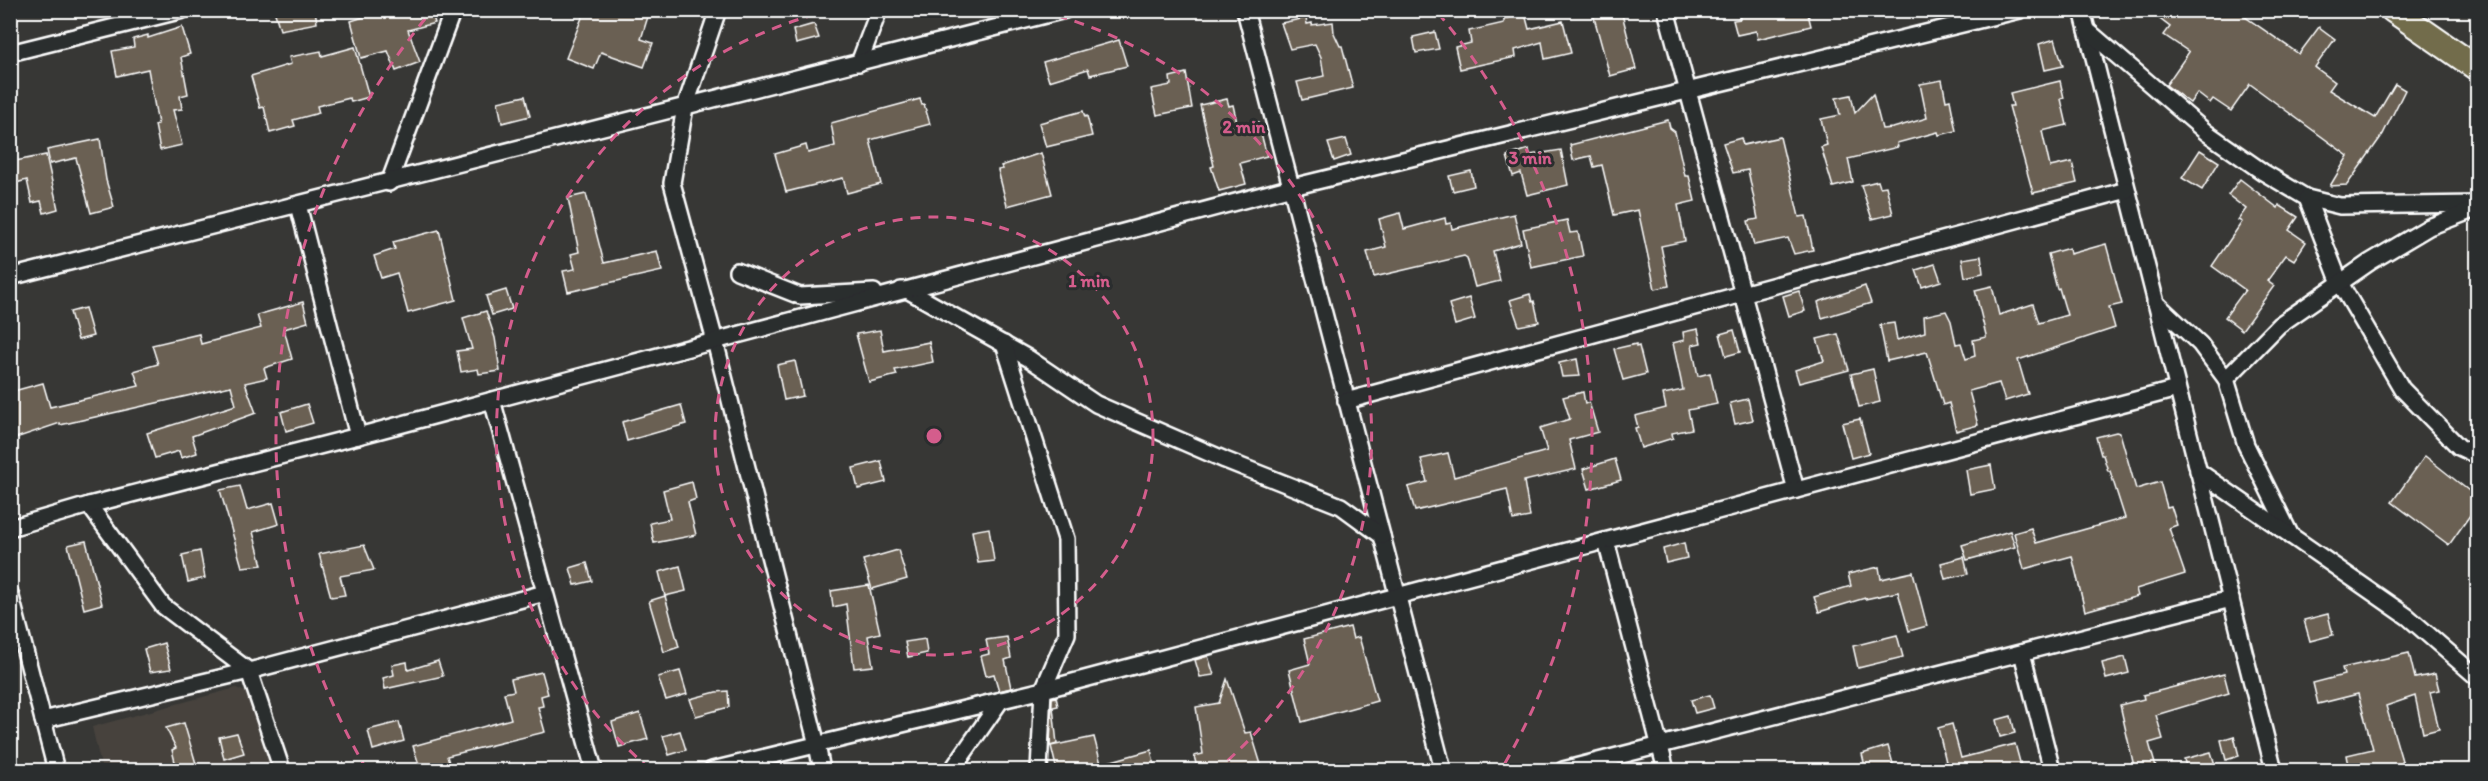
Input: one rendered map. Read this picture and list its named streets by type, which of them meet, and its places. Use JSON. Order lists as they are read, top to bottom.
{
  "rings": ["2 min", "3 min", "1 min"]
}
